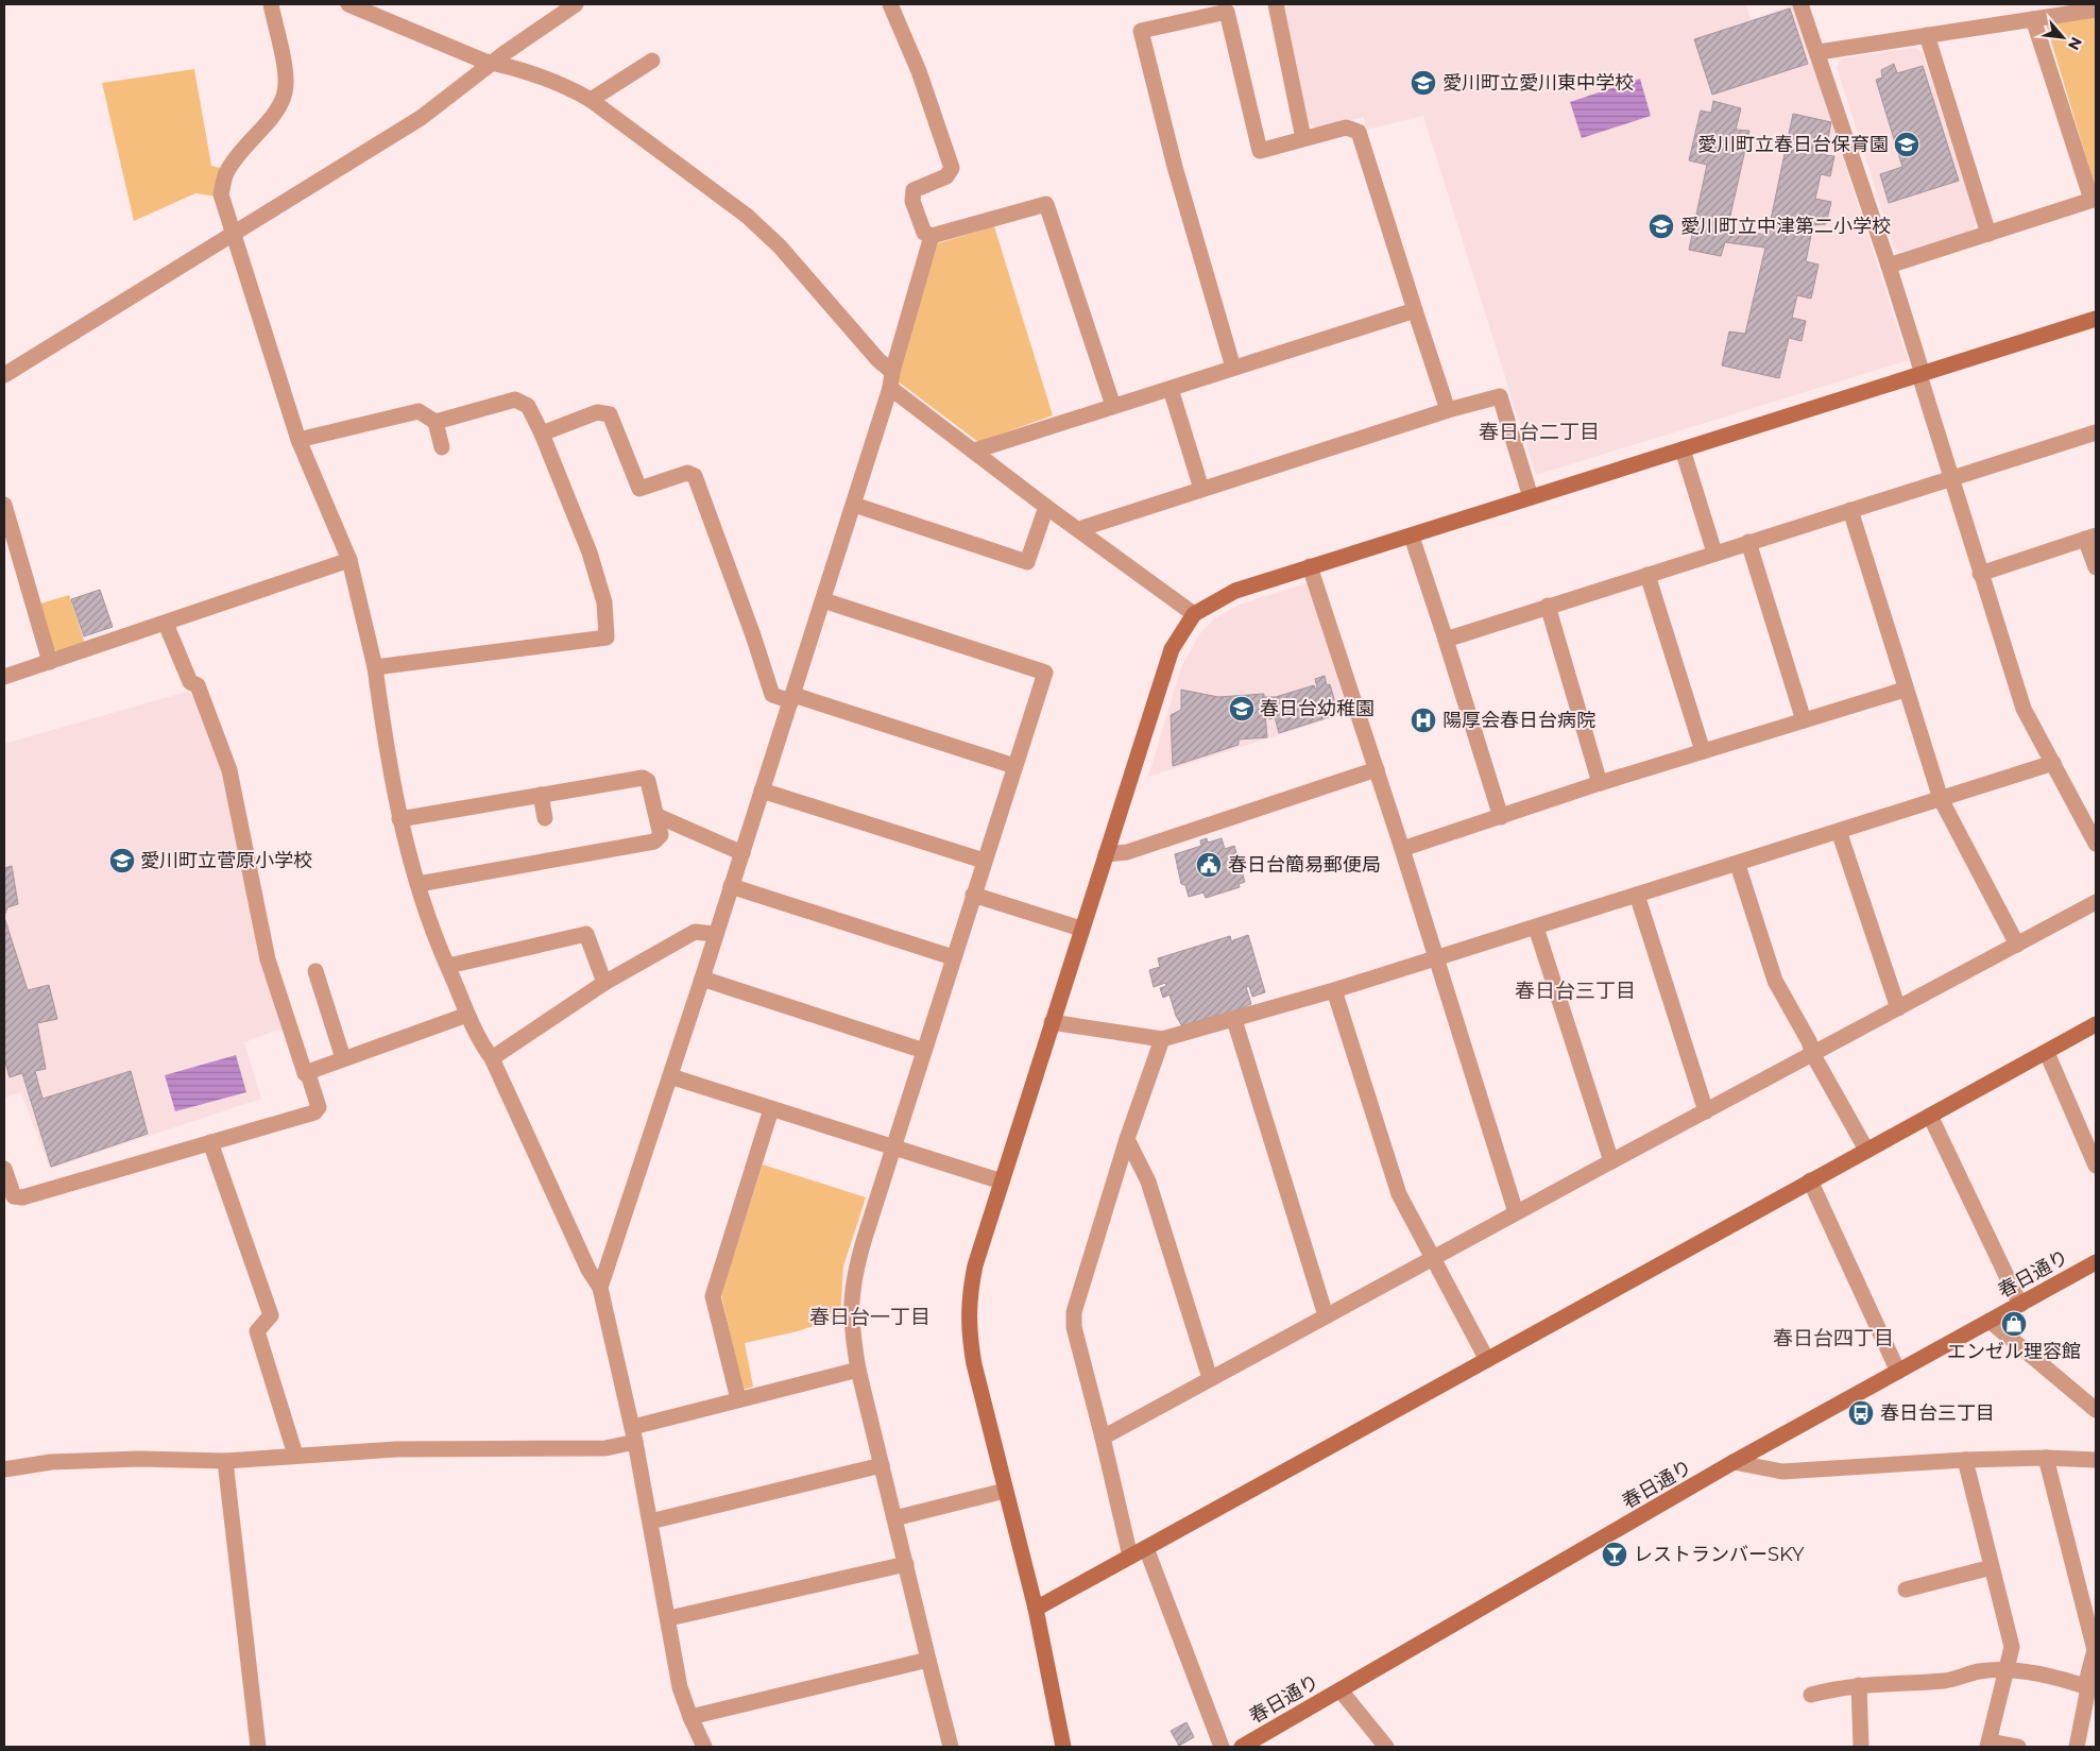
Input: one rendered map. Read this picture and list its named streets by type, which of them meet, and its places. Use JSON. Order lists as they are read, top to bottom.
{
  "streets": {
    "street": ["春日通り"]
  },
  "districts": [
    "春日台二丁目",
    "春日台三丁目",
    "春日台一丁目",
    "春日台四丁目"
  ],
  "places": {
    "school or university": [
      "愛川町立愛川東中学校",
      "愛川町立春日台保育園",
      "愛川町立中津第二小学校",
      "春日台幼稚園",
      "愛川町立菅原小学校"
    ],
    "hospital": ["陽厚会春日台病院"],
    "public building": ["春日台簡易郵便局"],
    "shop": ["エンゼル理容館"],
    "bus stop": ["春日台三丁目"],
    "bar": ["レストランバーSKY"]
  },
  "north": "bottom right"
}
